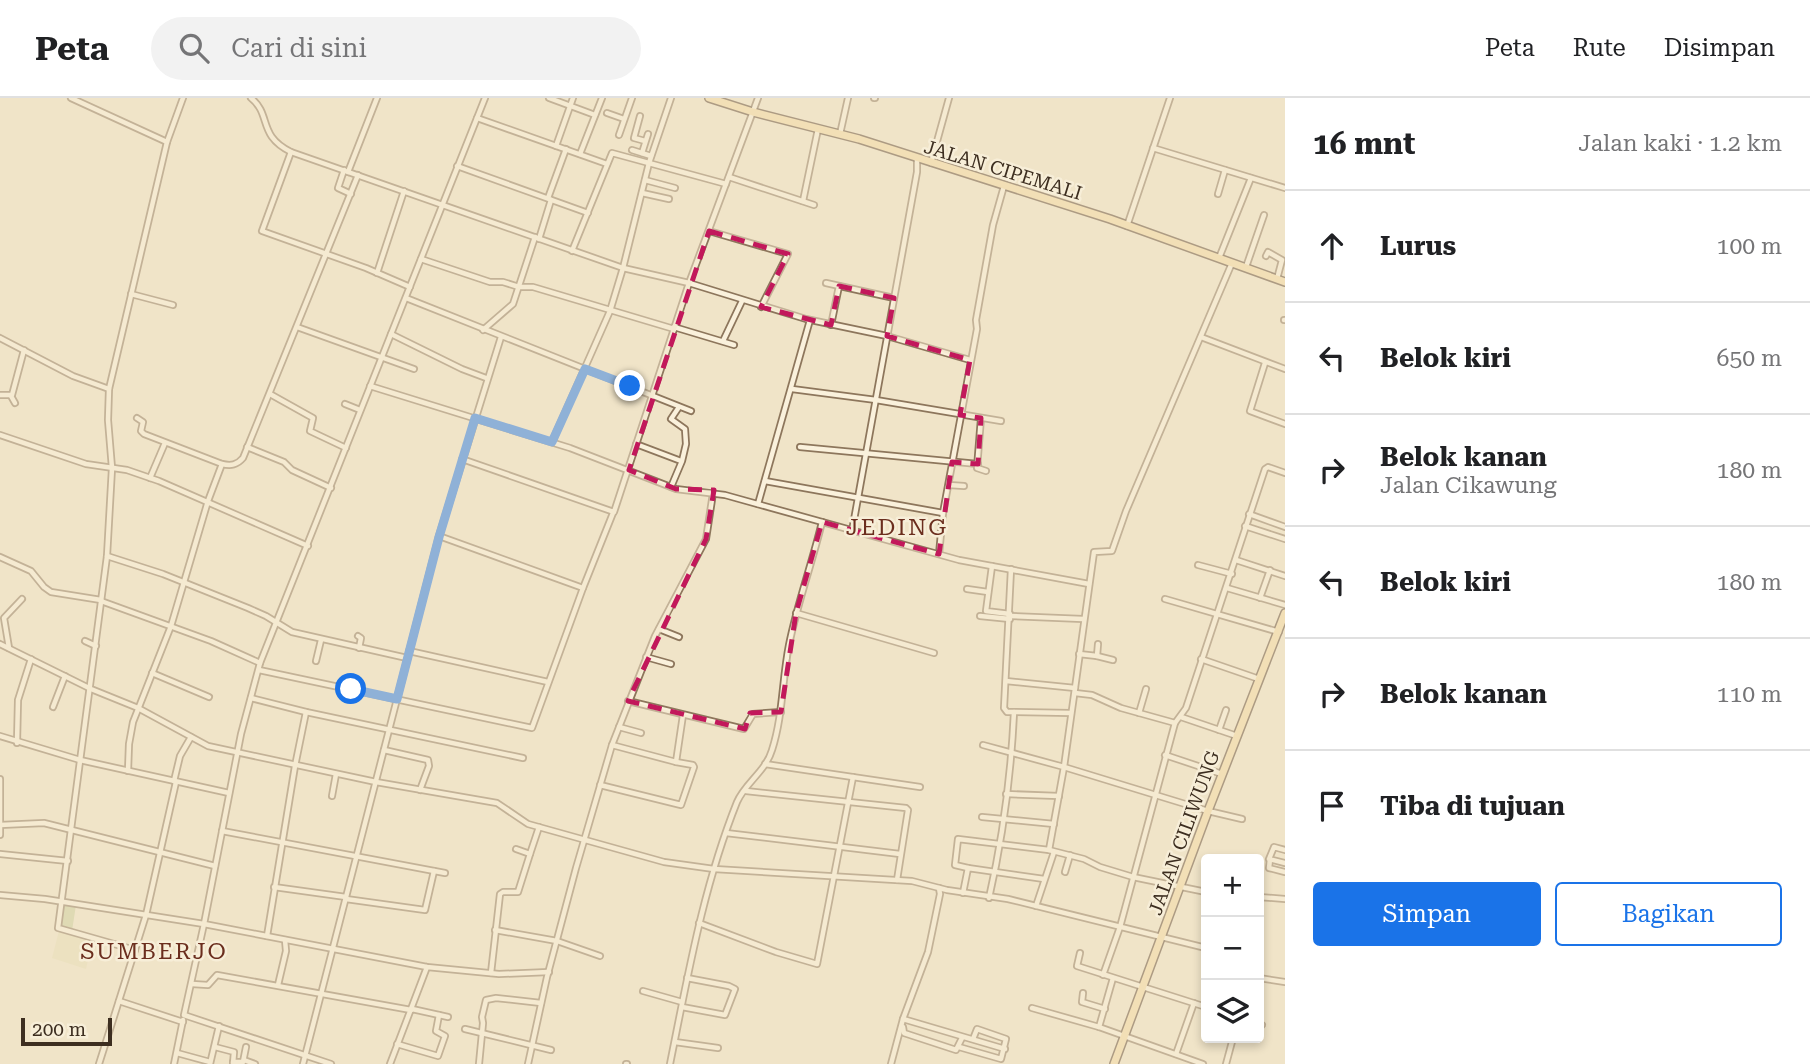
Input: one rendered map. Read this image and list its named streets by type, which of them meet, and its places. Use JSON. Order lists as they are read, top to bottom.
{
  "streets": {
    "main road": ["JALAN CIPEMALI", "JALAN CILIWUNG"]
  },
  "districts": ["JEDING", "SUMBERJO"],
  "scale_bar": "200 m",
  "page": {
    "header": "Peta",
    "search": "Cari di sini",
    "nav": ["Peta", "Rute", "Disimpan"],
    "heading": ["16 mnt", "Jalan kaki · 1.2 km"],
    "list": [
      ["Lurus", "100 m"],
      ["Belok kiri", "650 m"],
      ["Belok kanan", "Jalan Cikawung", "180 m"],
      ["Belok kiri", "180 m"],
      ["Belok kanan", "110 m"],
      "Tiba di tujuan"
    ],
    "map_buttons": ["+", "−"],
    "buttons": ["Simpan", "Bagikan"],
    "scale": "200 m"
  }
}
